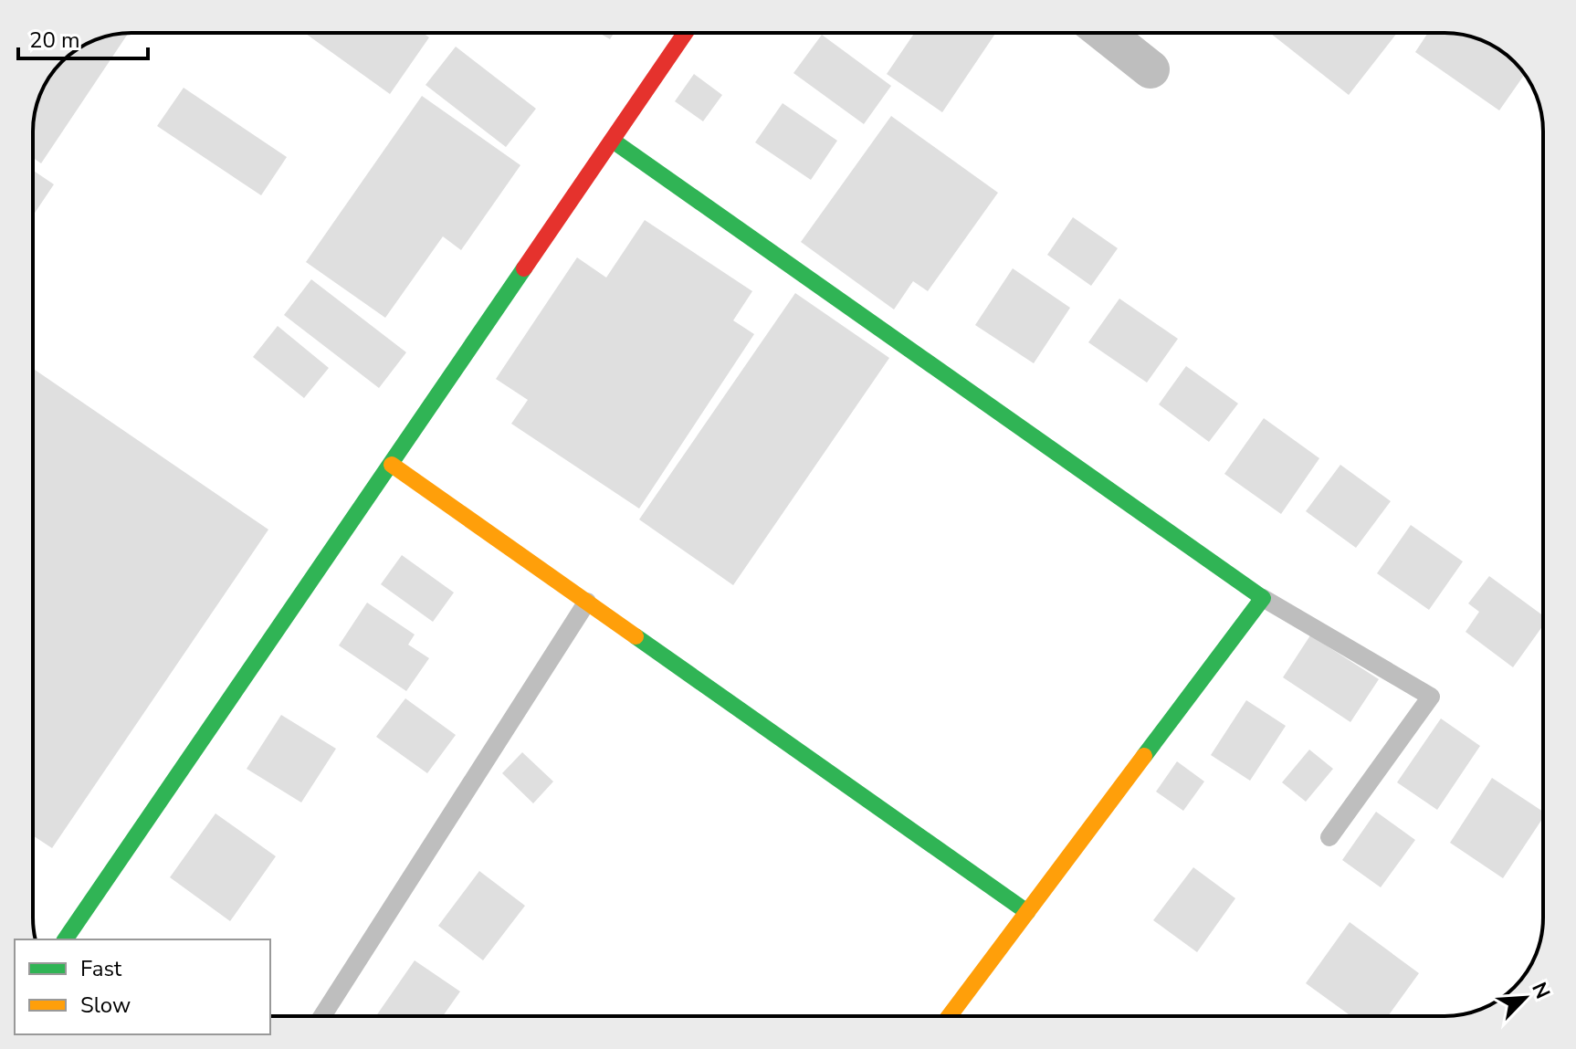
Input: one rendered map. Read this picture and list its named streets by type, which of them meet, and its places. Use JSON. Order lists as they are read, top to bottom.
{
  "legend": ["Fast", "Slow"],
  "scale_bar": "20 m",
  "north": "top right"
}
